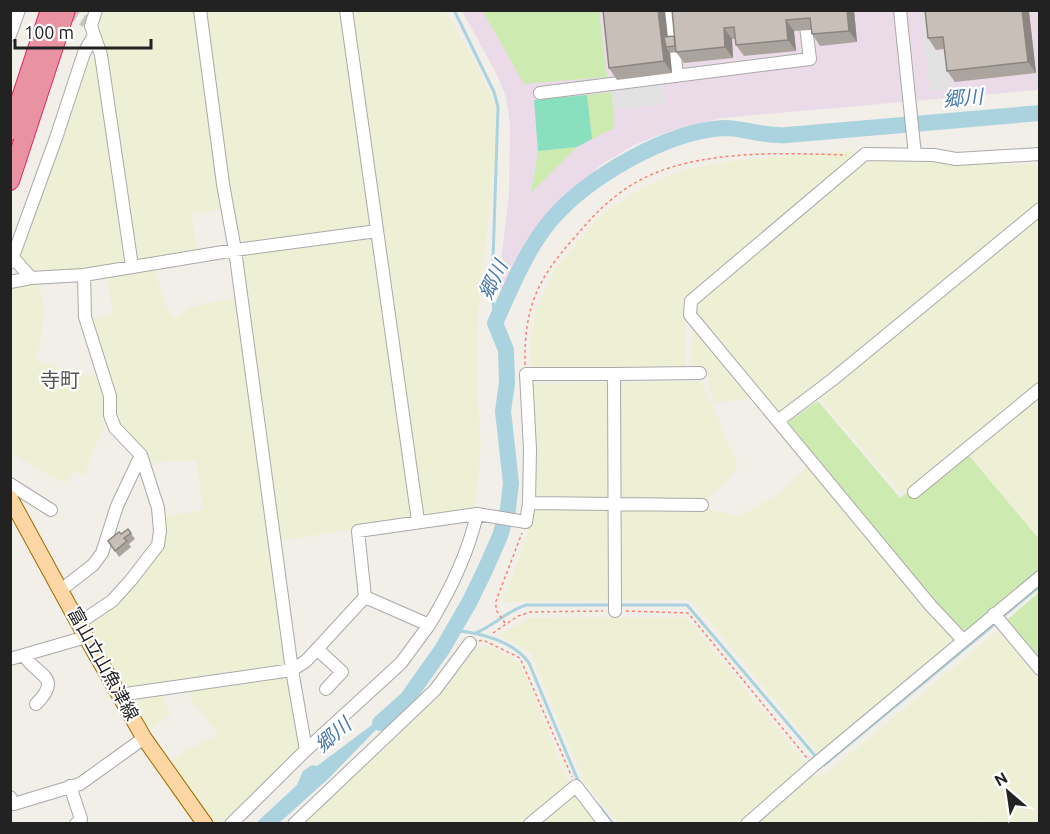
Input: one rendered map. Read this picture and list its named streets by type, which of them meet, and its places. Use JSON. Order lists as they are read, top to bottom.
{
  "streets": {
    "main road": ["富山立山魚津線"]
  },
  "districts": ["寺町"],
  "water": ["郷川"],
  "scale_bar": "100 m",
  "north": "top left"
}
